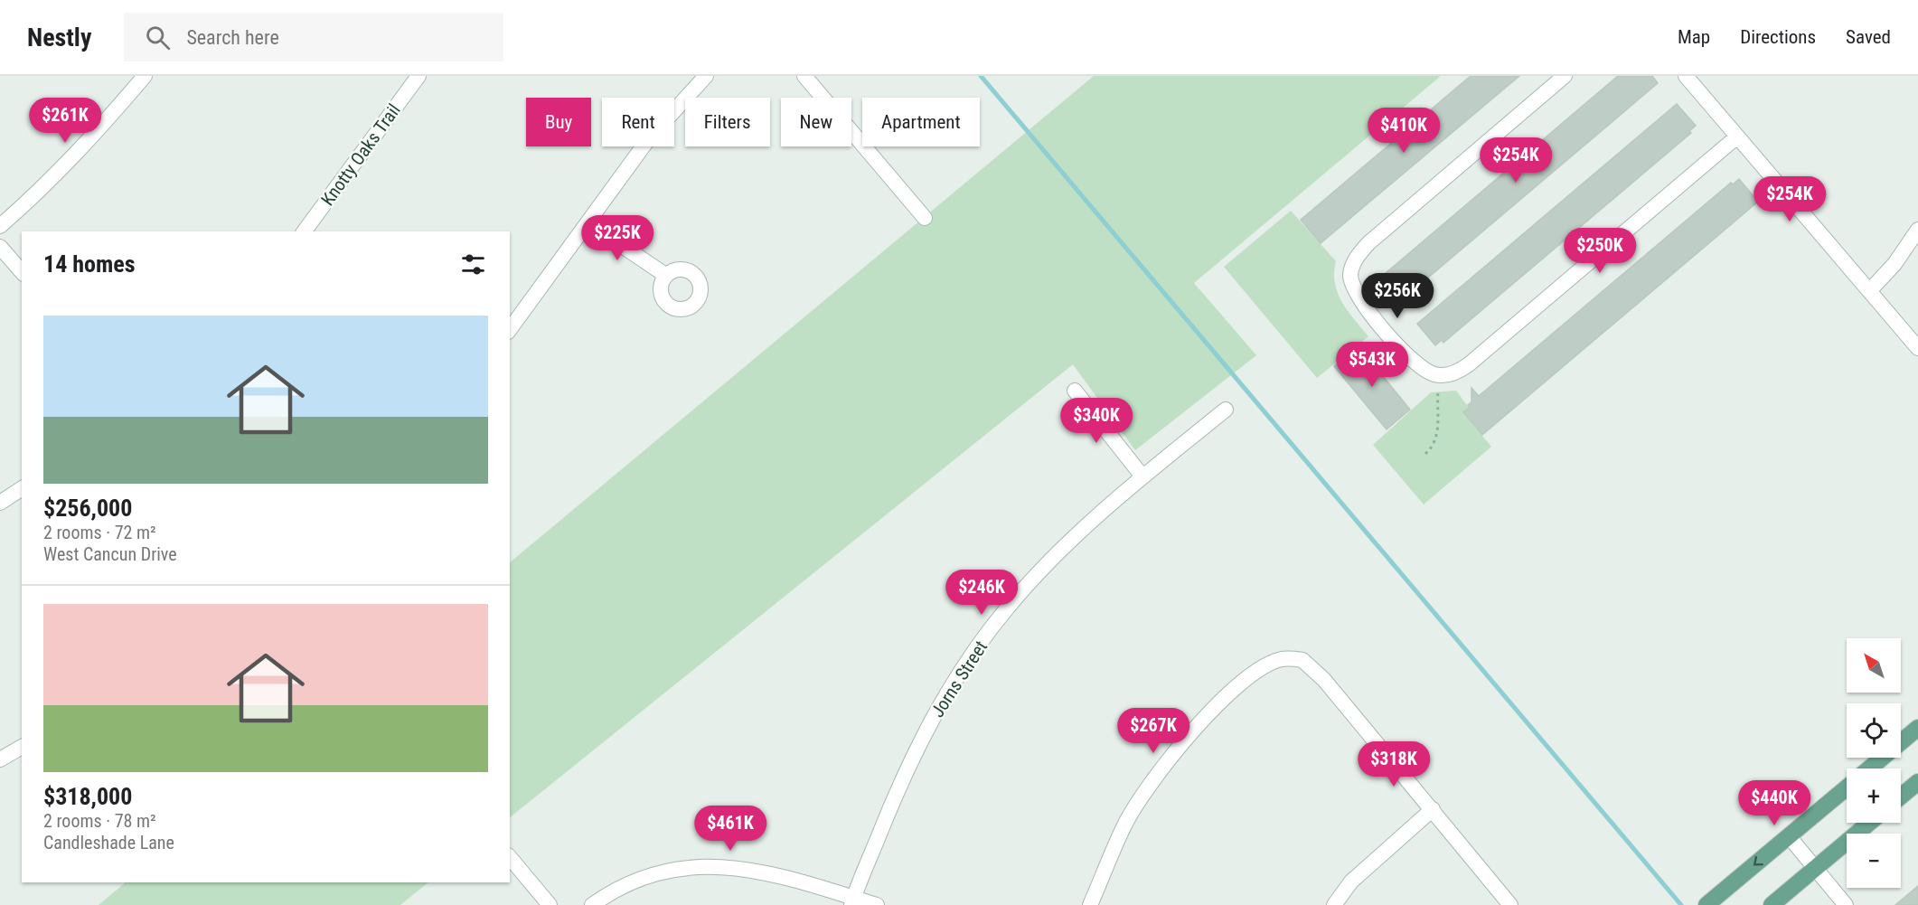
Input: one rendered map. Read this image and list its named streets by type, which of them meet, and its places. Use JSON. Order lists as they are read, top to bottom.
{
  "streets": {
    "street": ["Knotty Oaks Trail", "Jorns Street"]
  },
  "north": "top left",
  "page": {
    "header": "Nestly",
    "search": "Search here",
    "nav": ["Map", "Directions", "Saved"],
    "price": [
      "$261K",
      "$410K",
      "$254K",
      "$254K",
      "$225K",
      "$250K",
      "$256K",
      "$543K",
      "$340K",
      "$246K",
      "$267K",
      "$318K",
      "$440K",
      "$461K"
    ],
    "chip": [
      "Buy",
      "Rent",
      "Filters",
      "New",
      "Apartment"
    ],
    "heading": "14 homes",
    "list": [
      {
        "name": "$256,000",
        "note": "2 rooms · 72 m² · West Cancun Drive"
      },
      {
        "name": "$318,000",
        "note": "2 rooms · 78 m² · Candleshade Lane"
      }
    ],
    "map_buttons": ["+", "−"]
  }
}
